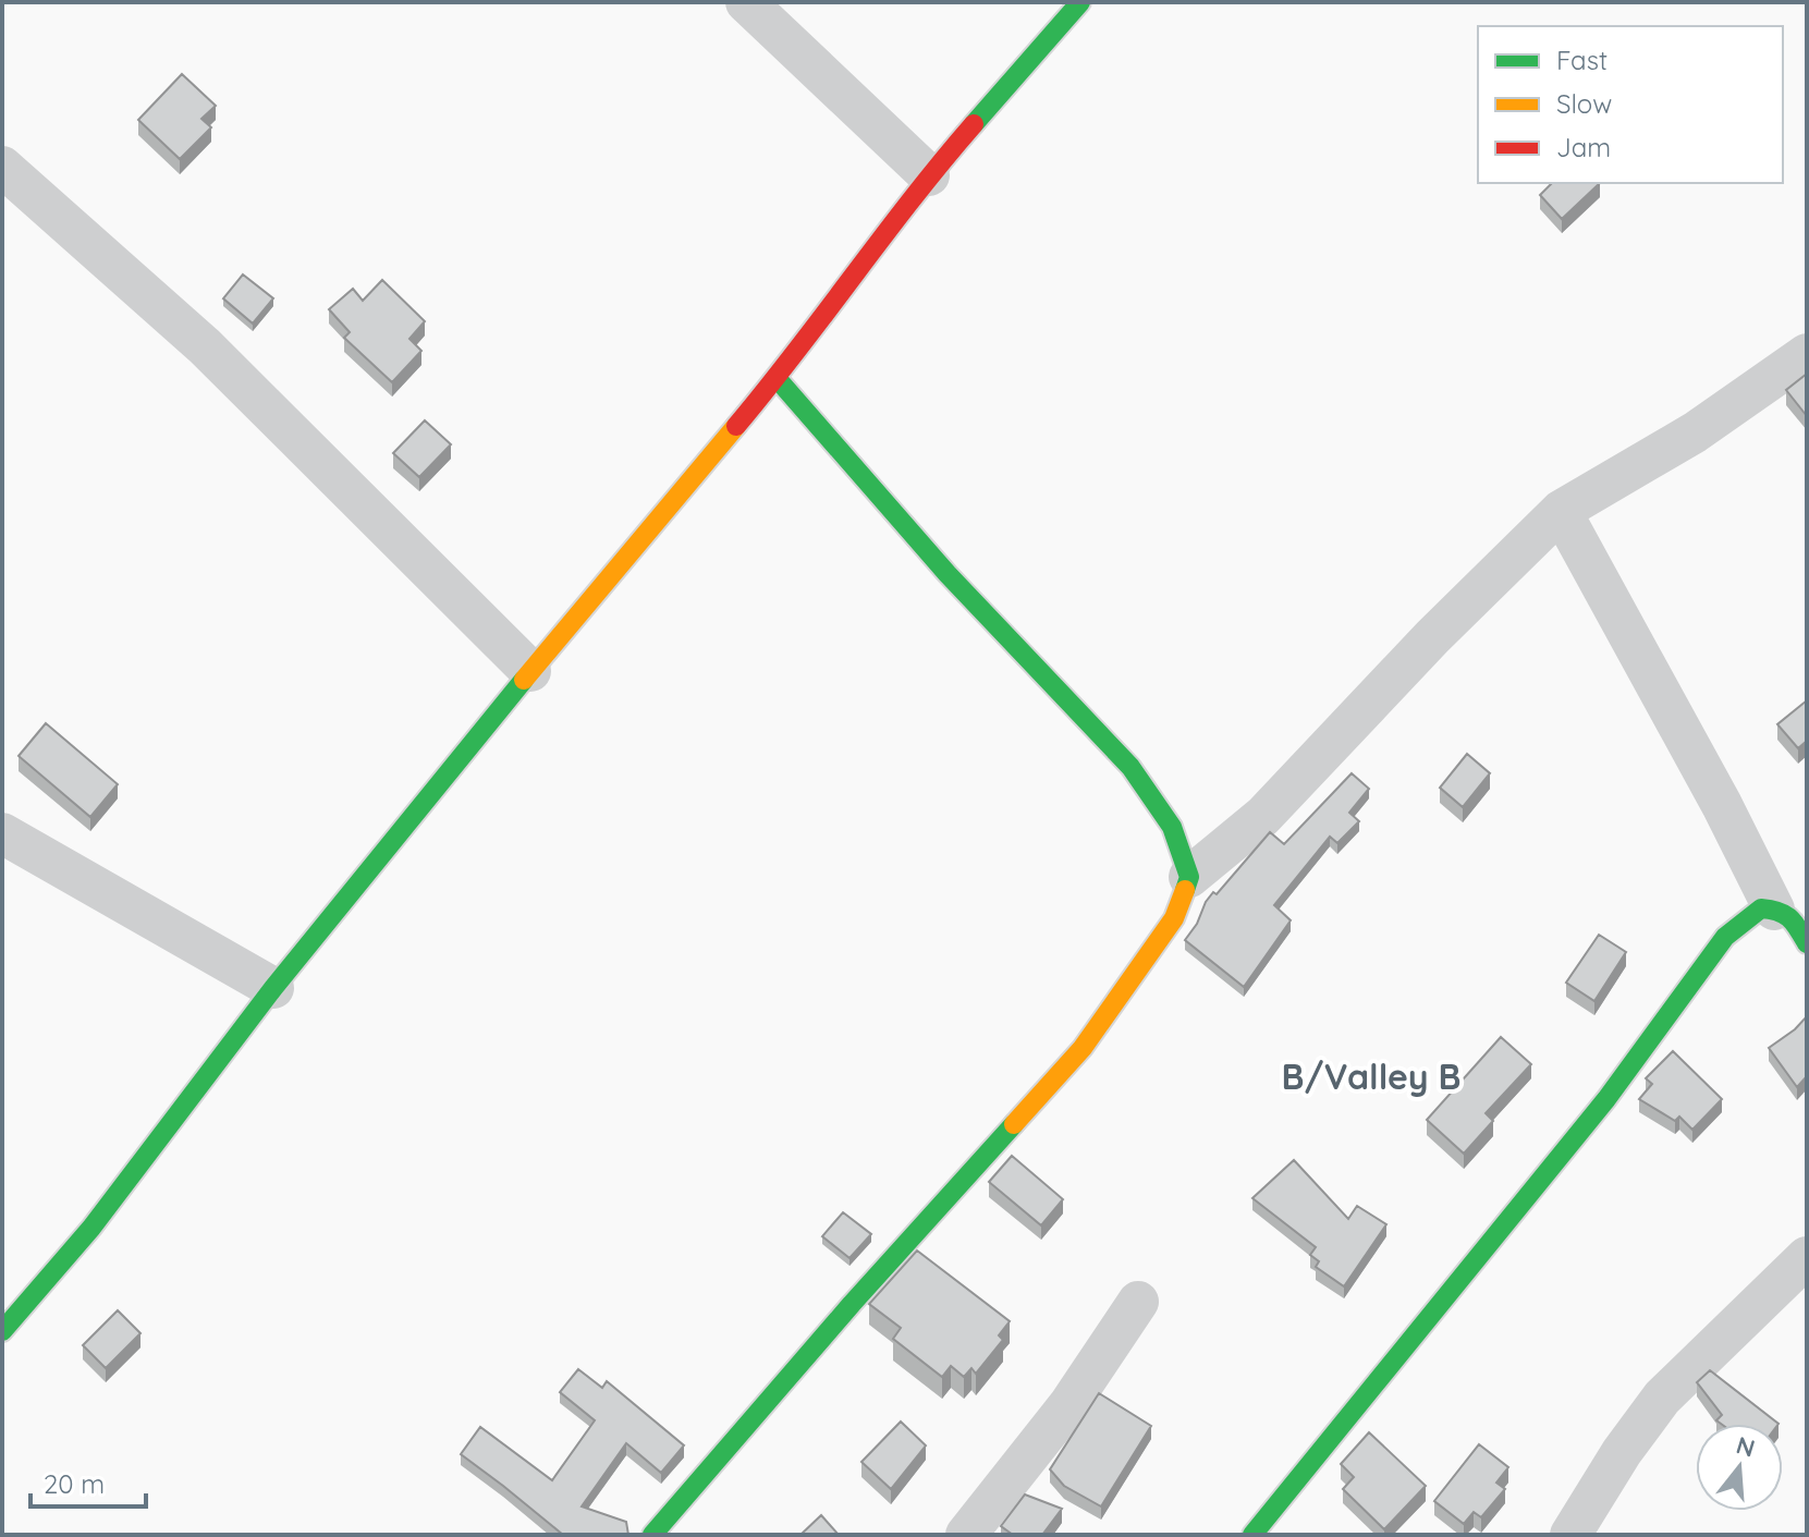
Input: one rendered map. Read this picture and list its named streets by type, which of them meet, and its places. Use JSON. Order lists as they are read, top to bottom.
{
  "districts": ["B/Valley B"],
  "legend": ["Fast", "Slow", "Jam"],
  "scale_bar": "20 m",
  "north": "top"
}
